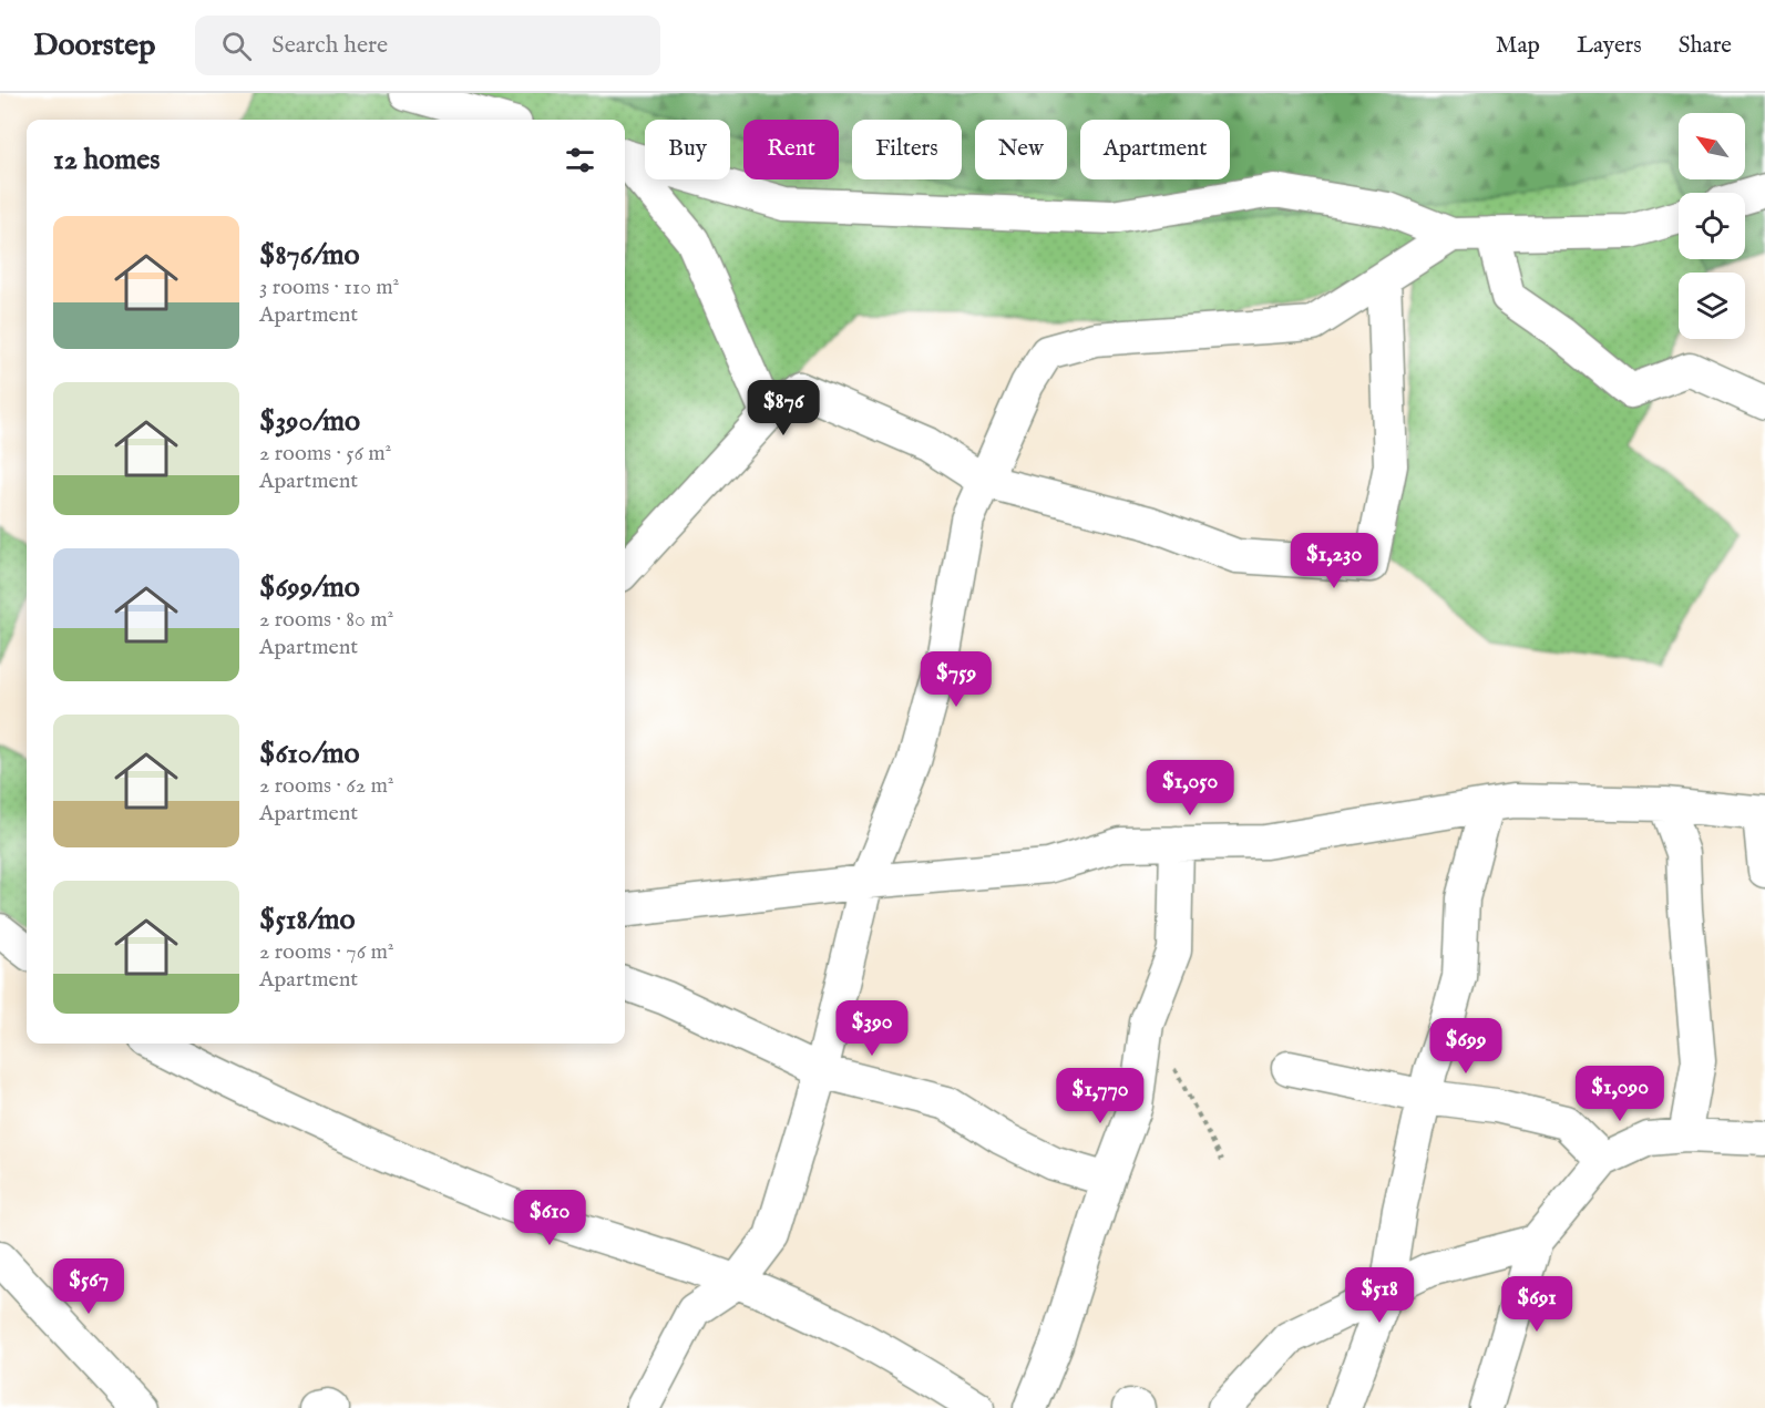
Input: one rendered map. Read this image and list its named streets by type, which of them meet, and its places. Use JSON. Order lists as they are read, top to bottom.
{
  "north": "top left",
  "page": {
    "header": "Doorstep",
    "search": "Search here",
    "nav": ["Map", "Layers", "Share"],
    "chip": [
      "Buy",
      "Rent",
      "Filters",
      "New",
      "Apartment"
    ],
    "heading": "12 homes",
    "list": [
      {
        "name": "$876/mo",
        "note": "3 rooms · 110 m² · Apartment"
      },
      {
        "name": "$390/mo",
        "note": "2 rooms · 56 m² · Apartment"
      },
      {
        "name": "$699/mo",
        "note": "2 rooms · 80 m² · Apartment"
      },
      {
        "name": "$610/mo",
        "note": "2 rooms · 62 m² · Apartment"
      },
      {
        "name": "$518/mo",
        "note": "2 rooms · 76 m² · Apartment"
      }
    ],
    "price": [
      "$876",
      "$1,230",
      "$759",
      "$1,050",
      "$390",
      "$699",
      "$1,090",
      "$1,770",
      "$610",
      "$567",
      "$518",
      "$691"
    ]
  }
}
